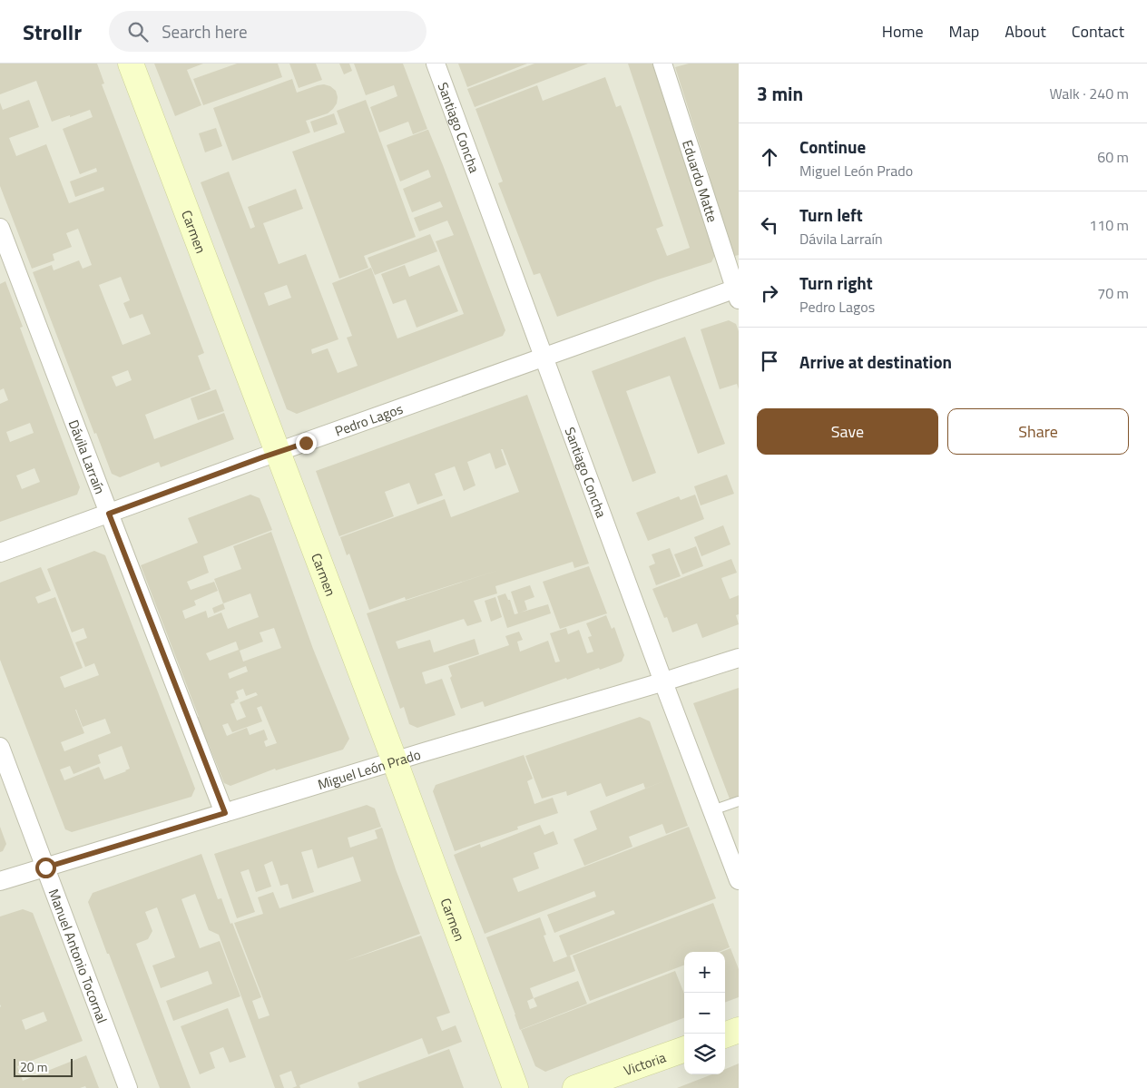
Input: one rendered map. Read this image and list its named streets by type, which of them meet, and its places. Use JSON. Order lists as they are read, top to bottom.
{
  "streets": {
    "main road": ["Carmen", "Victoria"],
    "street": [
      "Santiago Concha",
      "Eduardo Matte",
      "Pedro Lagos",
      "Dávila Larraín",
      "Miguel León Prado",
      "Manuel Antonio Tocornal"
    ]
  },
  "crossings": [
    ["Santiago Concha", "Pedro Lagos"],
    ["Santiago Concha", "Miguel León Prado"],
    ["Eduardo Matte", "Pedro Lagos"],
    ["Carmen", "Pedro Lagos"],
    ["Carmen", "Miguel León Prado"],
    ["Pedro Lagos", "Dávila Larraín"],
    ["Dávila Larraín", "Miguel León Prado"],
    ["Miguel León Prado", "Manuel Antonio Tocornal"]
  ],
  "scale_bar": "20 m",
  "page": {
    "header": "Strollr",
    "search": "Search here",
    "nav": [
      "Home",
      "Map",
      "About",
      "Contact"
    ],
    "heading": ["3 min", "Walk · 240 m"],
    "list": [
      ["Continue", "Miguel León Prado", "60 m"],
      ["Turn left", "Dávila Larraín", "110 m"],
      ["Turn right", "Pedro Lagos", "70 m"],
      "Arrive at destination"
    ],
    "buttons": ["Save", "Share"],
    "map_buttons": ["+", "−"],
    "scale": "20 m"
  }
}
